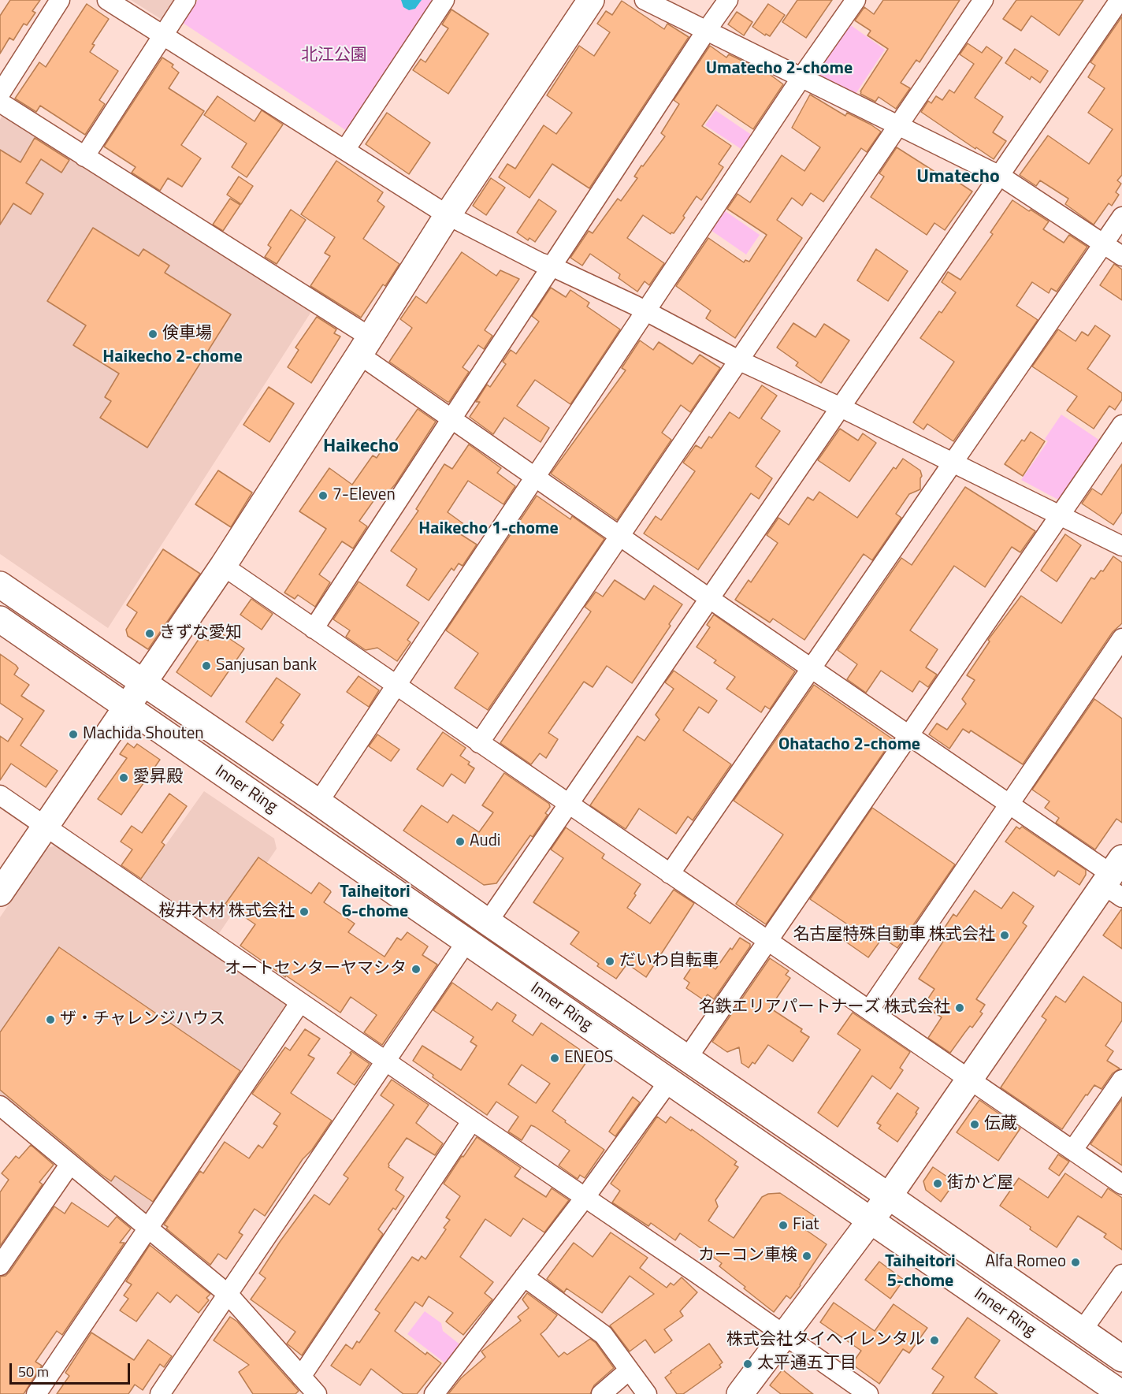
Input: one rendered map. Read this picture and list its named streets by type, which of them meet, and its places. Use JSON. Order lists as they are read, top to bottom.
{
  "streets": {
    "main road": ["Inner Ring"]
  },
  "districts": [
    "Umatecho 2-chome",
    "Umatecho",
    "Haikecho 2-chome",
    "Haikecho",
    "Haikecho 1-chome",
    "Ohatacho 2-chome",
    "Taiheitori 6-chome",
    "Taiheitori 5-chome"
  ],
  "parks": ["北江公園"],
  "places": [
    "倹車場",
    "7-Eleven",
    "きずな愛知",
    "Sanjusan bank",
    "Machida Shouten",
    "愛昇殿",
    "Audi",
    "桜井木材 株式会社",
    "名古屋特殊自動車 株式会社",
    "だいわ自転車",
    "オートセンターヤマシタ",
    "名鉄エリアパートナーズ 株式会社",
    "ザ・チャレンジハウス",
    "ENEOS",
    "伝蔵",
    "街かど屋",
    "Fiat",
    "カーコン車検",
    "Alfa Romeo",
    "株式会社タイヘイレンタル",
    "太平通五丁目"
  ],
  "scale_bar": "50 m"
}
